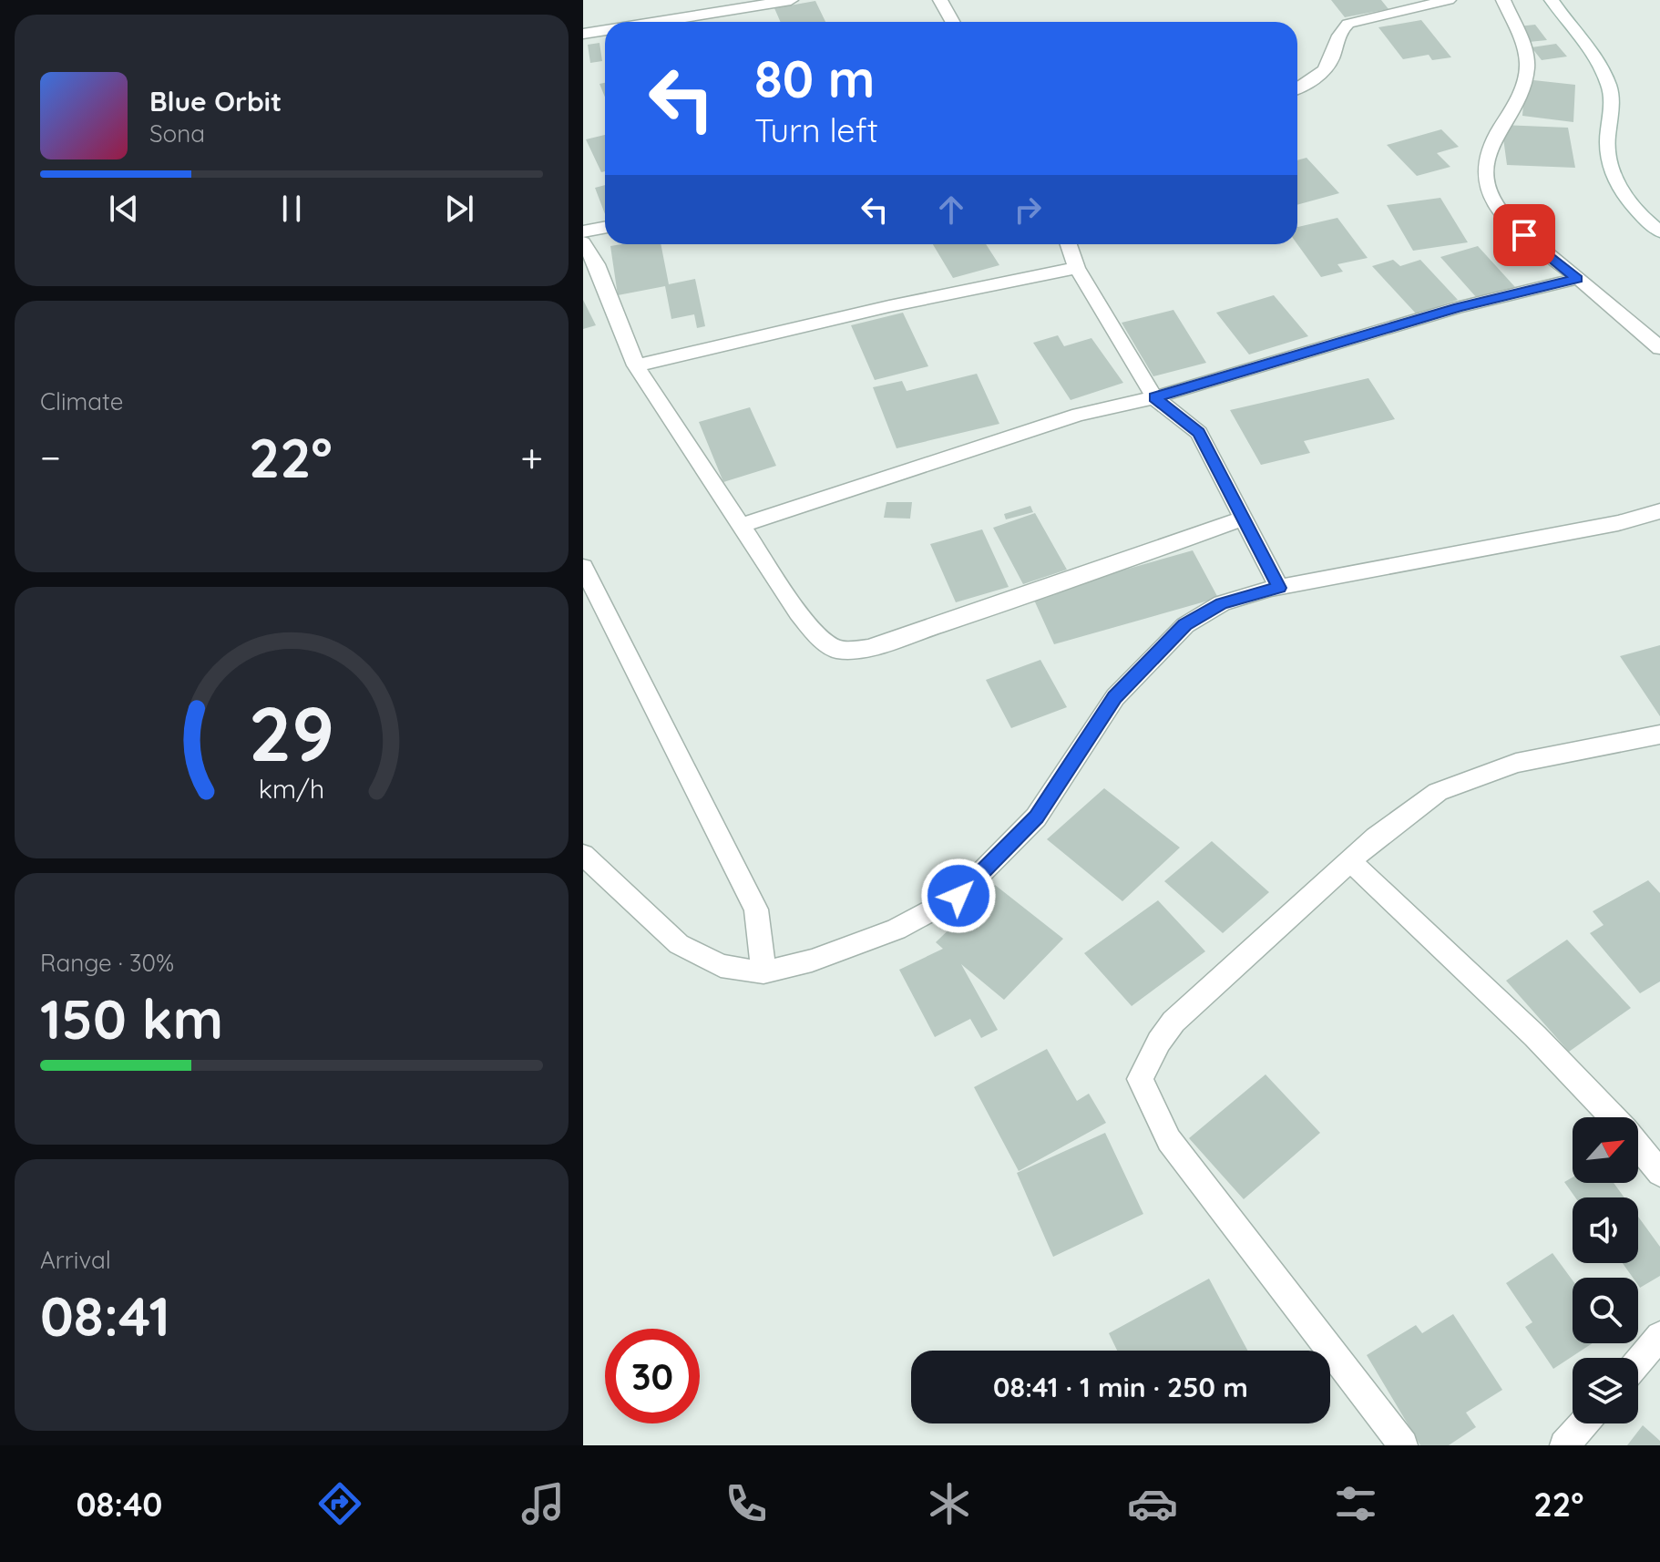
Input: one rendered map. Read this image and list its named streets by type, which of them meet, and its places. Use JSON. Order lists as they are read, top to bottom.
{
  "north": "top right",
  "page": {
    "turn": ["80 m", "Turn left"],
    "song": ["Blue Orbit", "Sona"],
    "tile": [
      "Climate",
      ["Range · 30%", "150 km"],
      ["Arrival", "08:41"]
    ],
    "heat": ["−", "22°", "+"],
    "limit": "30",
    "trip": "08:41 · 1 min · 250 m",
    "tabs": ["08:40", "22°"],
    "gauge": ["29", "km/h"]
  }
}
